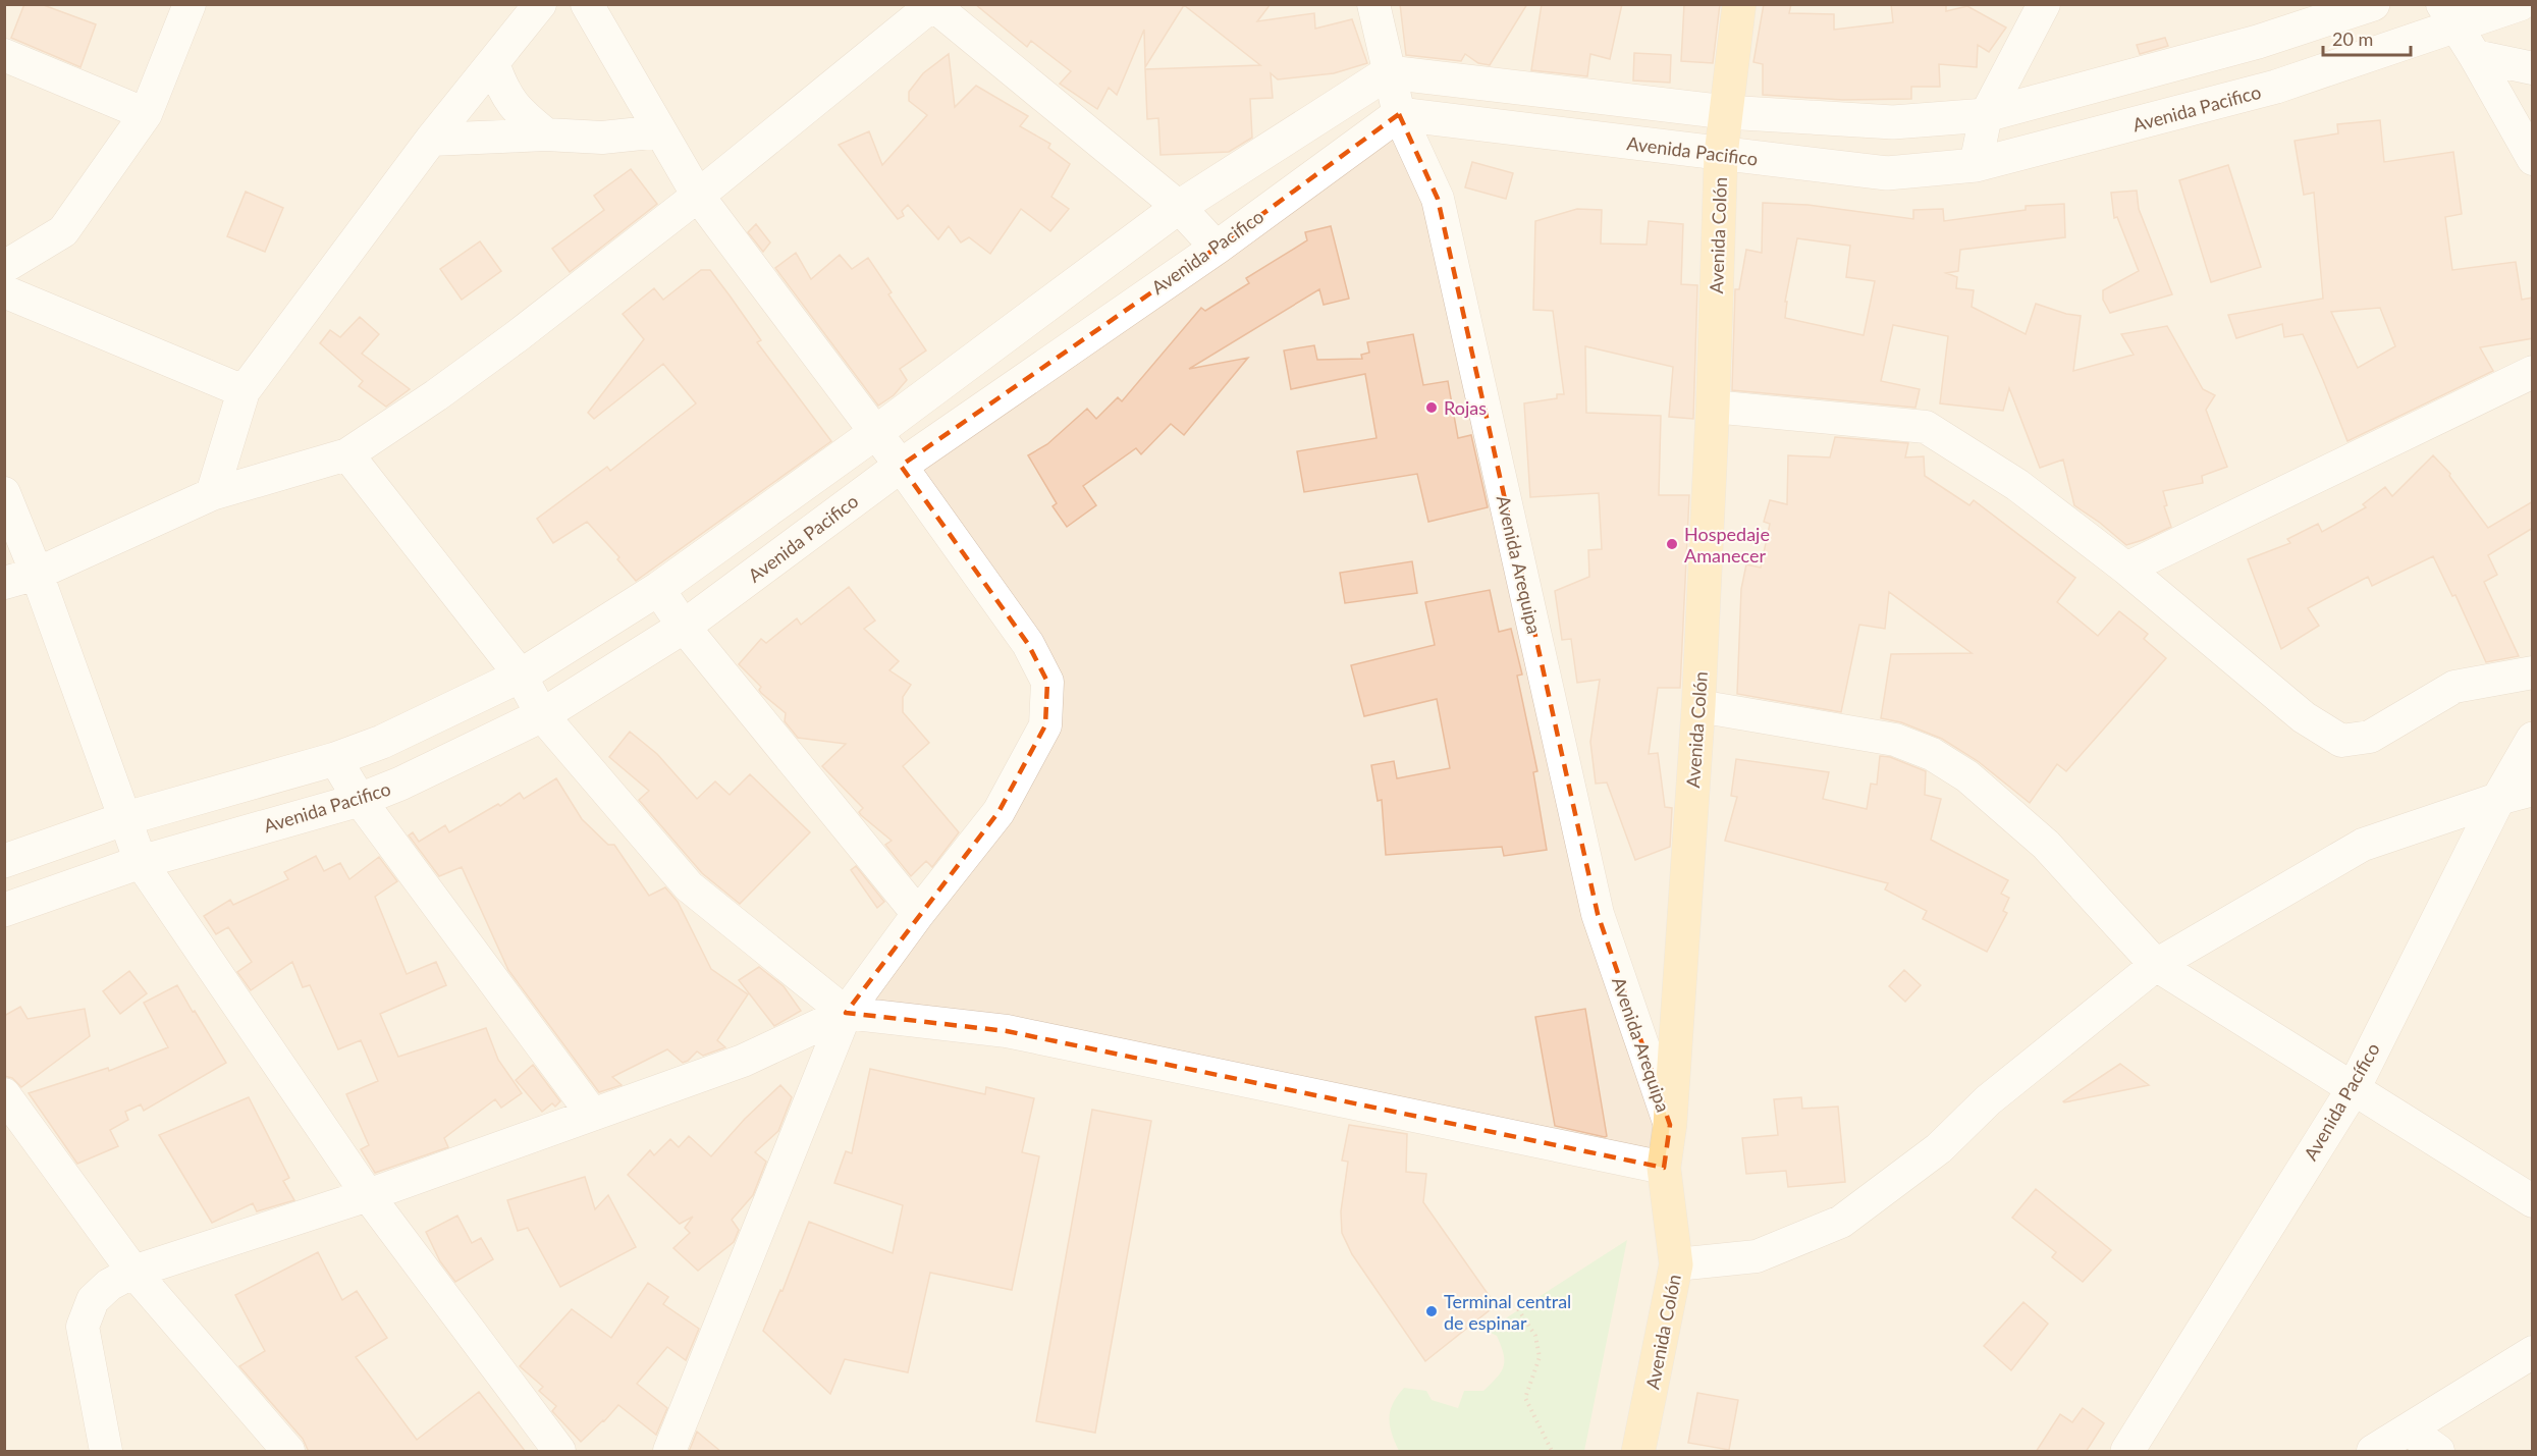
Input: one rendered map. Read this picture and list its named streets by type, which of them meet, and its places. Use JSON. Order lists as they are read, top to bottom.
{
  "streets": {
    "main road": ["Avenida Pacifico", "Avenida Colón", "Avenida Pacífico"],
    "street": ["Avenida Arequipa"]
  },
  "crossings": [
    ["Avenida Pacifico", "Avenida Colón"],
    ["Avenida Pacifico", "Avenida Arequipa"],
    ["Avenida Colón", "Avenida Arequipa"]
  ],
  "places": ["Rojas", "Hospedaje Amanecer", "Terminal central de espinar"],
  "scale_bar": "20 m"
}
